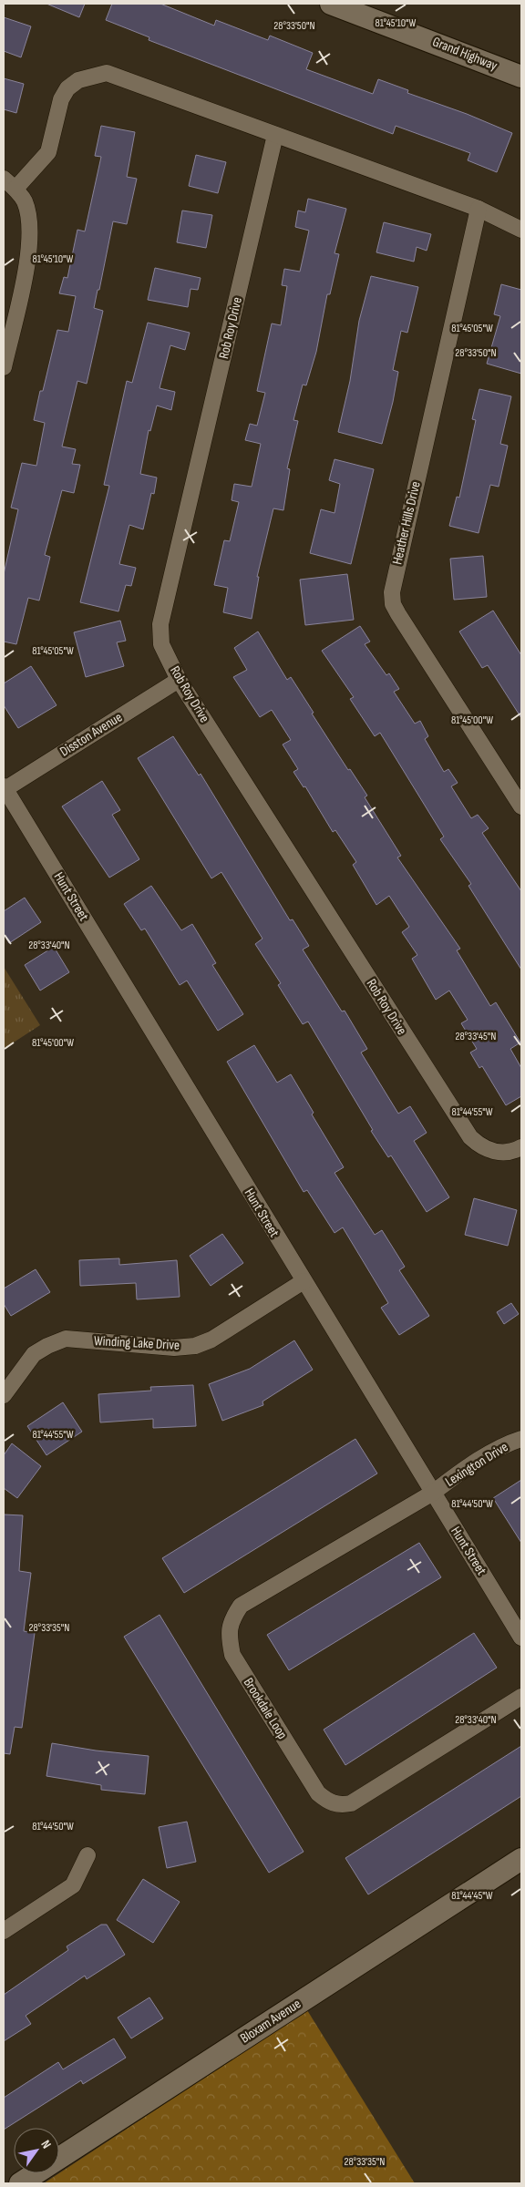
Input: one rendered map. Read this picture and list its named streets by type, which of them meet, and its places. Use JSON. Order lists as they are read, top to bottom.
{
  "streets": {
    "street": [
      "Grand Highway",
      "Rob Roy Drive",
      "Heather Hills Drive",
      "Disston Avenue",
      "Hunt Street",
      "Winding Lake Drive",
      "Lexington Drive",
      "Brookdale Loop",
      "Bloxam Avenue"
    ]
  },
  "crossings": [
    ["Rob Roy Drive", "Disston Avenue"],
    ["Disston Avenue", "Hunt Street"],
    ["Hunt Street", "Winding Lake Drive"],
    ["Hunt Street", "Lexington Drive"],
    ["Hunt Street", "Brookdale Loop"],
    ["Lexington Drive", "Brookdale Loop"]
  ],
  "north": "top right",
  "coordinates": [
    "81°45'10\"W",
    "28°33'50\"N",
    "81°45'05\"W",
    "81°45'00\"W",
    "28°33'40\"N",
    "28°33'45\"N",
    "81°44'55\"W",
    "81°44'50\"W",
    "28°33'35\"N",
    "81°44'45\"W"
  ]
}
